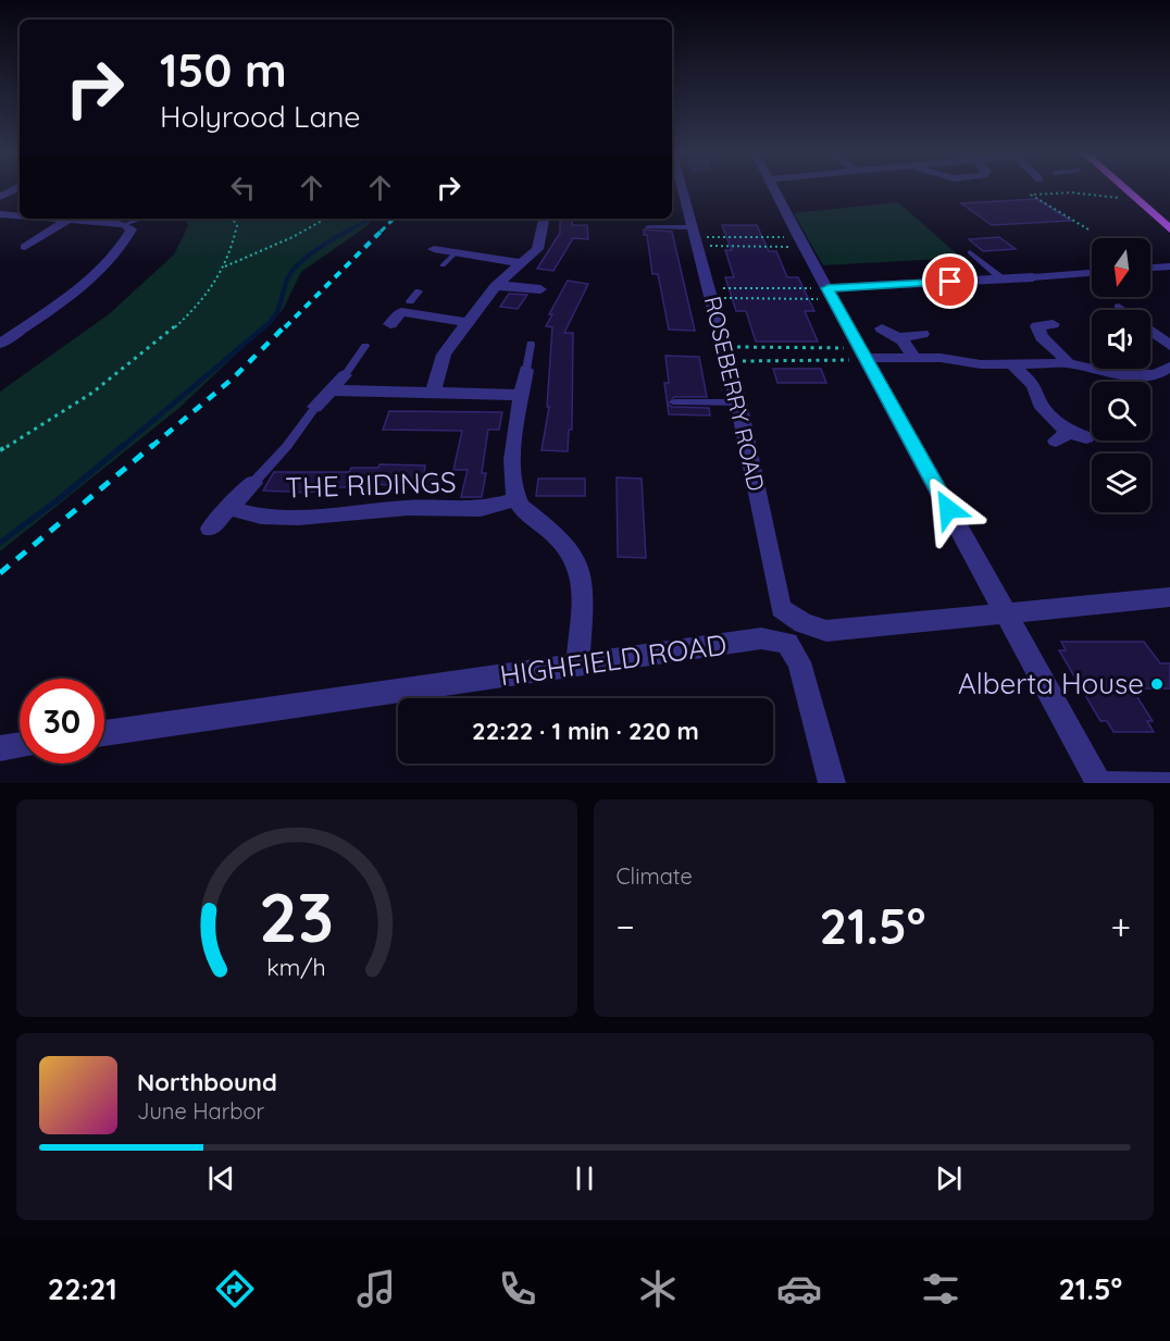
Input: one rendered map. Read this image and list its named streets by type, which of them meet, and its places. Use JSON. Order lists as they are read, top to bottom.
{
  "streets": {
    "street": ["ROSEBERRY ROAD", "THE RIDINGS", "HIGHFIELD ROAD"]
  },
  "crossings": [
    ["ROSEBERRY ROAD", "HIGHFIELD ROAD"]
  ],
  "places": ["Alberta House"],
  "north": "bottom",
  "page": {
    "turn": ["150 m", "Holyrood Lane"],
    "limit": "30",
    "trip": "22:22 · 1 min · 220 m",
    "tile": "Climate",
    "heat": ["−", "21.5°", "+"],
    "song": ["Northbound", "June Harbor"],
    "tabs": ["22:21", "21.5°"],
    "gauge": ["23", "km/h"]
  }
}
